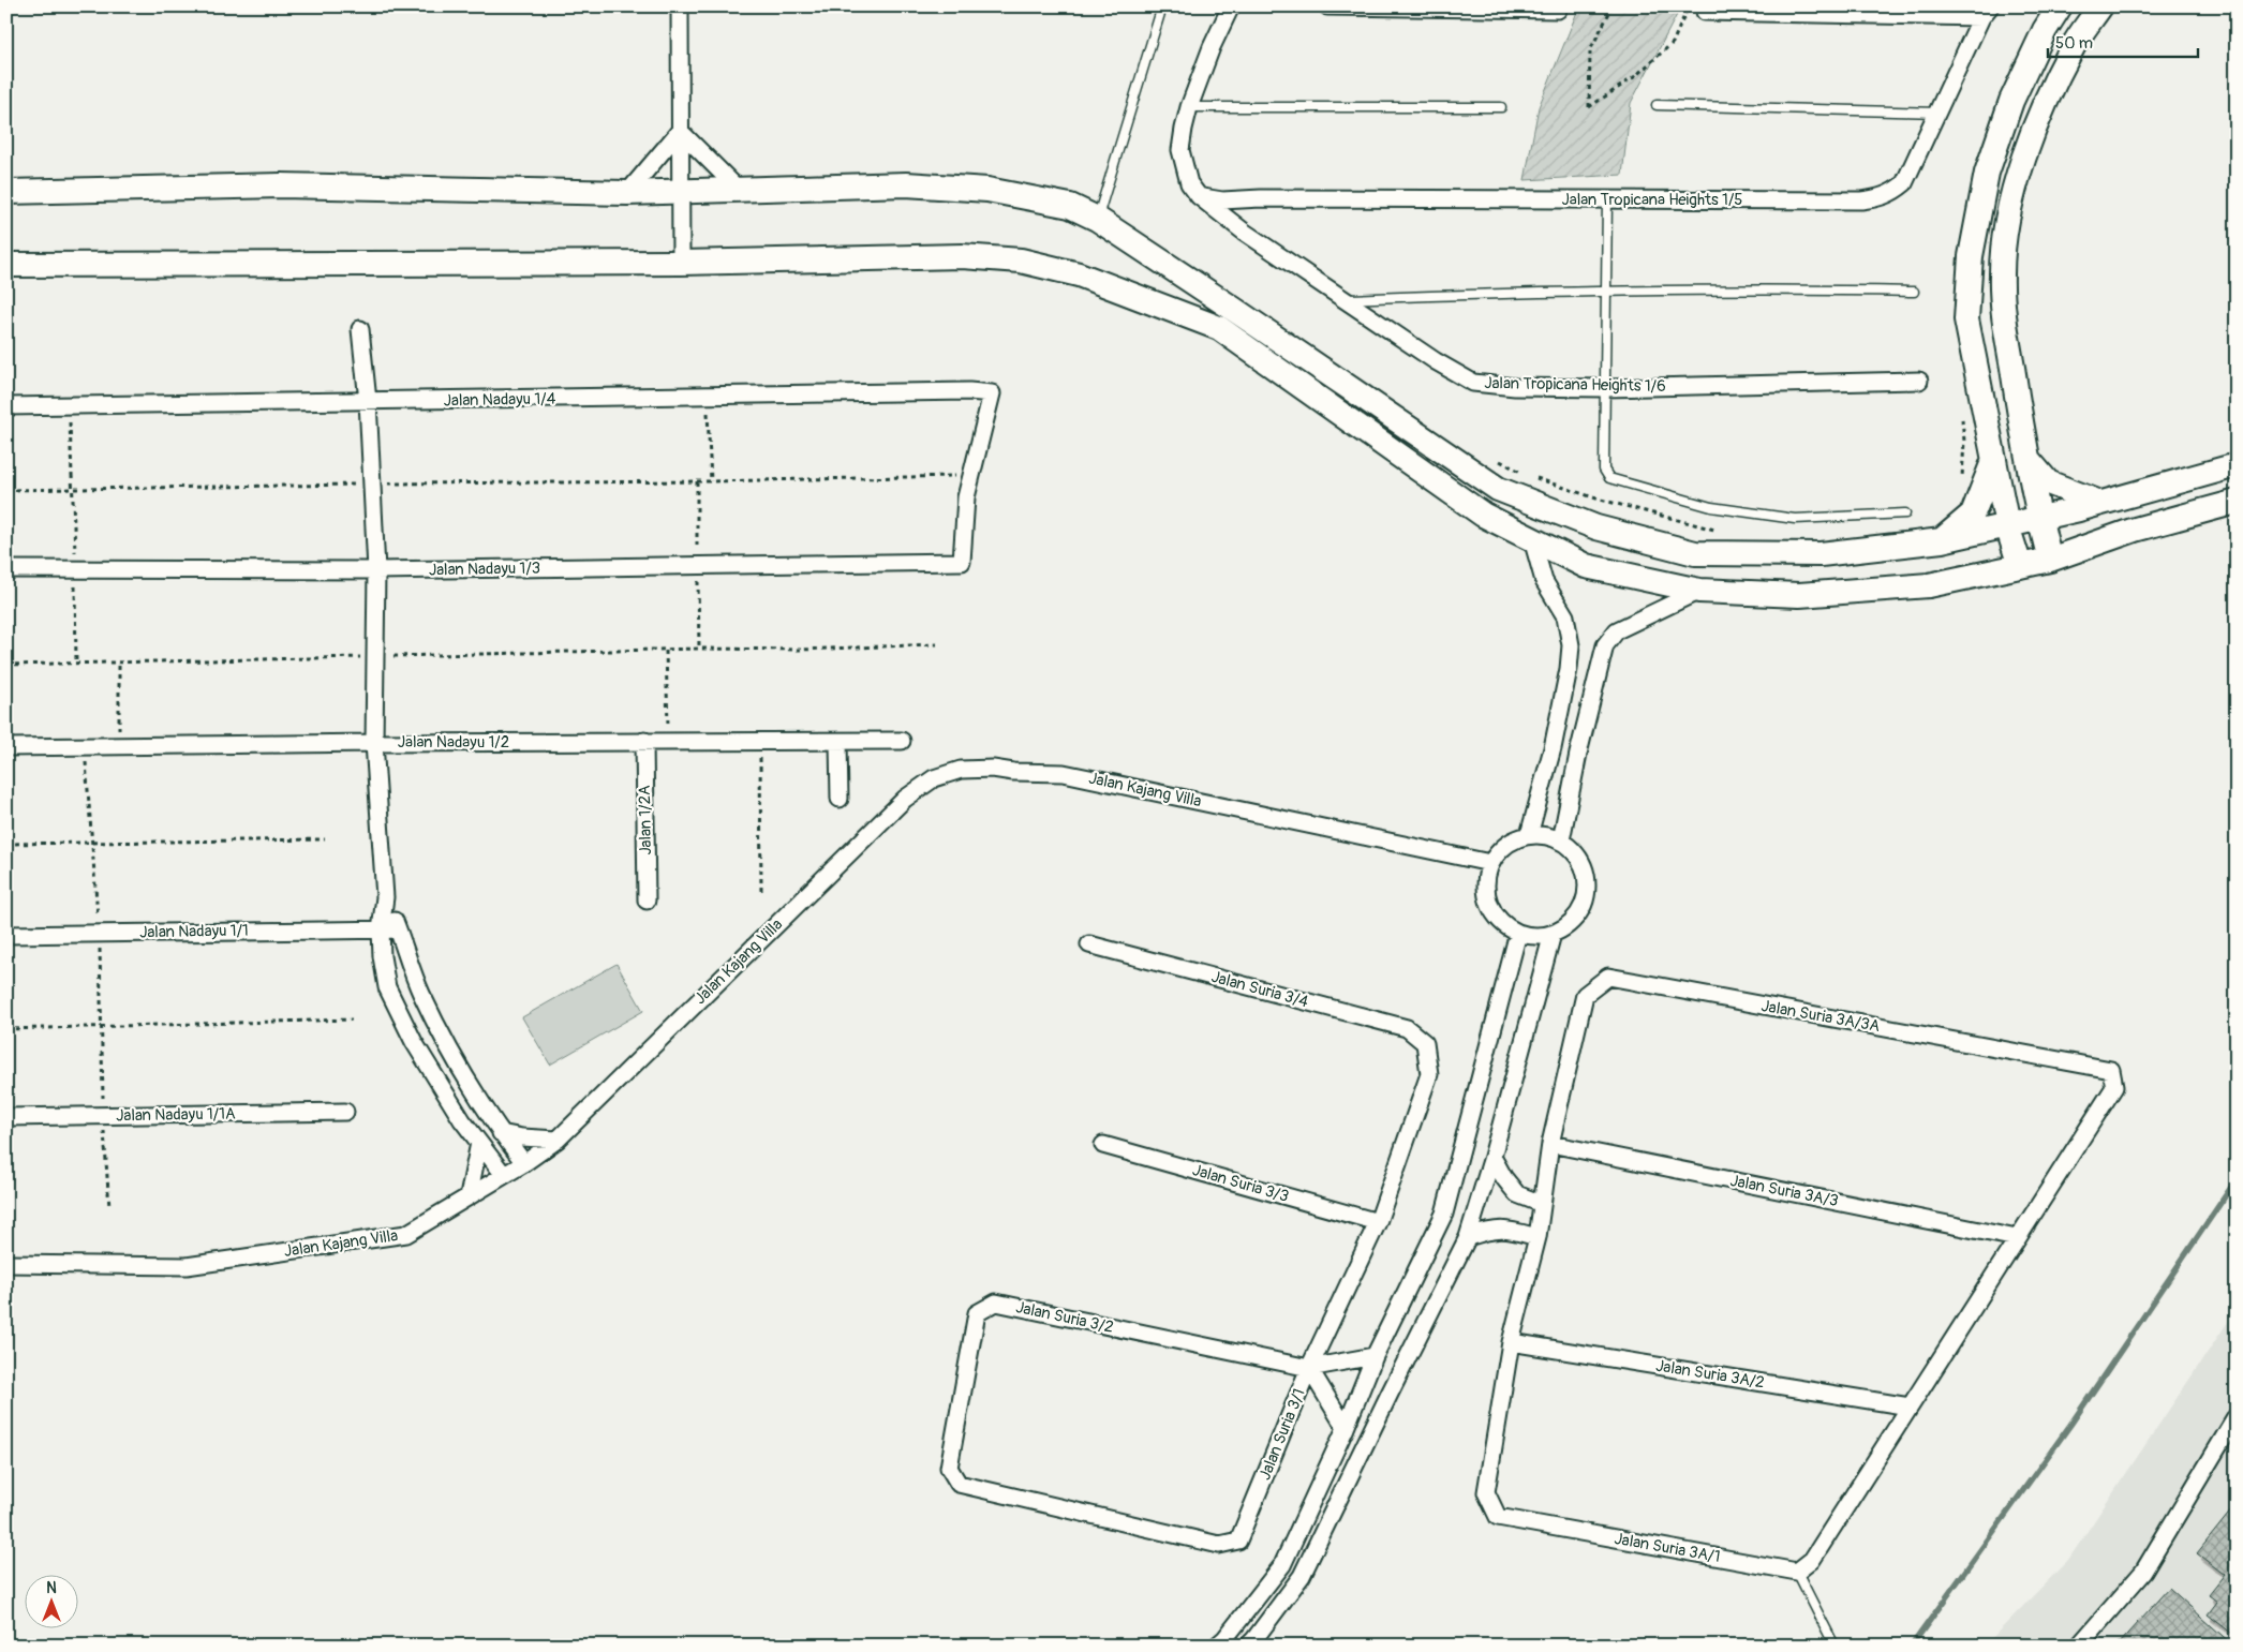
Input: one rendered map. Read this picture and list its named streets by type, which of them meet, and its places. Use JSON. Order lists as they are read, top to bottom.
{
  "streets": {
    "street": [
      "Jalan Tropicana Heights 1/5",
      "Jalan Tropicana Heights 1/6",
      "Jalan Nadayu 1/4",
      "Jalan Nadayu 1/3",
      "Jalan Nadayu 1/2",
      "Jalan Kajang Villa",
      "Jalan 1/2A",
      "Jalan Nadayu 1/1",
      "Jalan Suria 3/4",
      "Jalan Suria 3A/3A",
      "Jalan Nadayu 1/1A",
      "Jalan Suria 3/3",
      "Jalan Suria 3A/3",
      "Jalan Suria 3/2",
      "Jalan Suria 3A/2",
      "Jalan Suria 3/1",
      "Jalan Suria 3A/1"
    ]
  },
  "crossings": [
    ["Jalan Tropicana Heights 1/5", "Jalan Tropicana Heights 1/6"],
    ["Jalan Nadayu 1/4", "Jalan Nadayu 1/3"],
    ["Jalan Nadayu 1/2", "Jalan 1/2A"],
    ["Jalan Suria 3/4", "Jalan Suria 3/1"],
    ["Jalan Suria 3A/3A", "Jalan Suria 3A/3"],
    ["Jalan Suria 3A/3A", "Jalan Suria 3A/1"],
    ["Jalan Suria 3/3", "Jalan Suria 3/1"],
    ["Jalan Suria 3/2", "Jalan Suria 3/1"],
    ["Jalan Suria 3A/2", "Jalan Suria 3A/1"]
  ],
  "scale_bar": "50 m",
  "north": "top"
}
